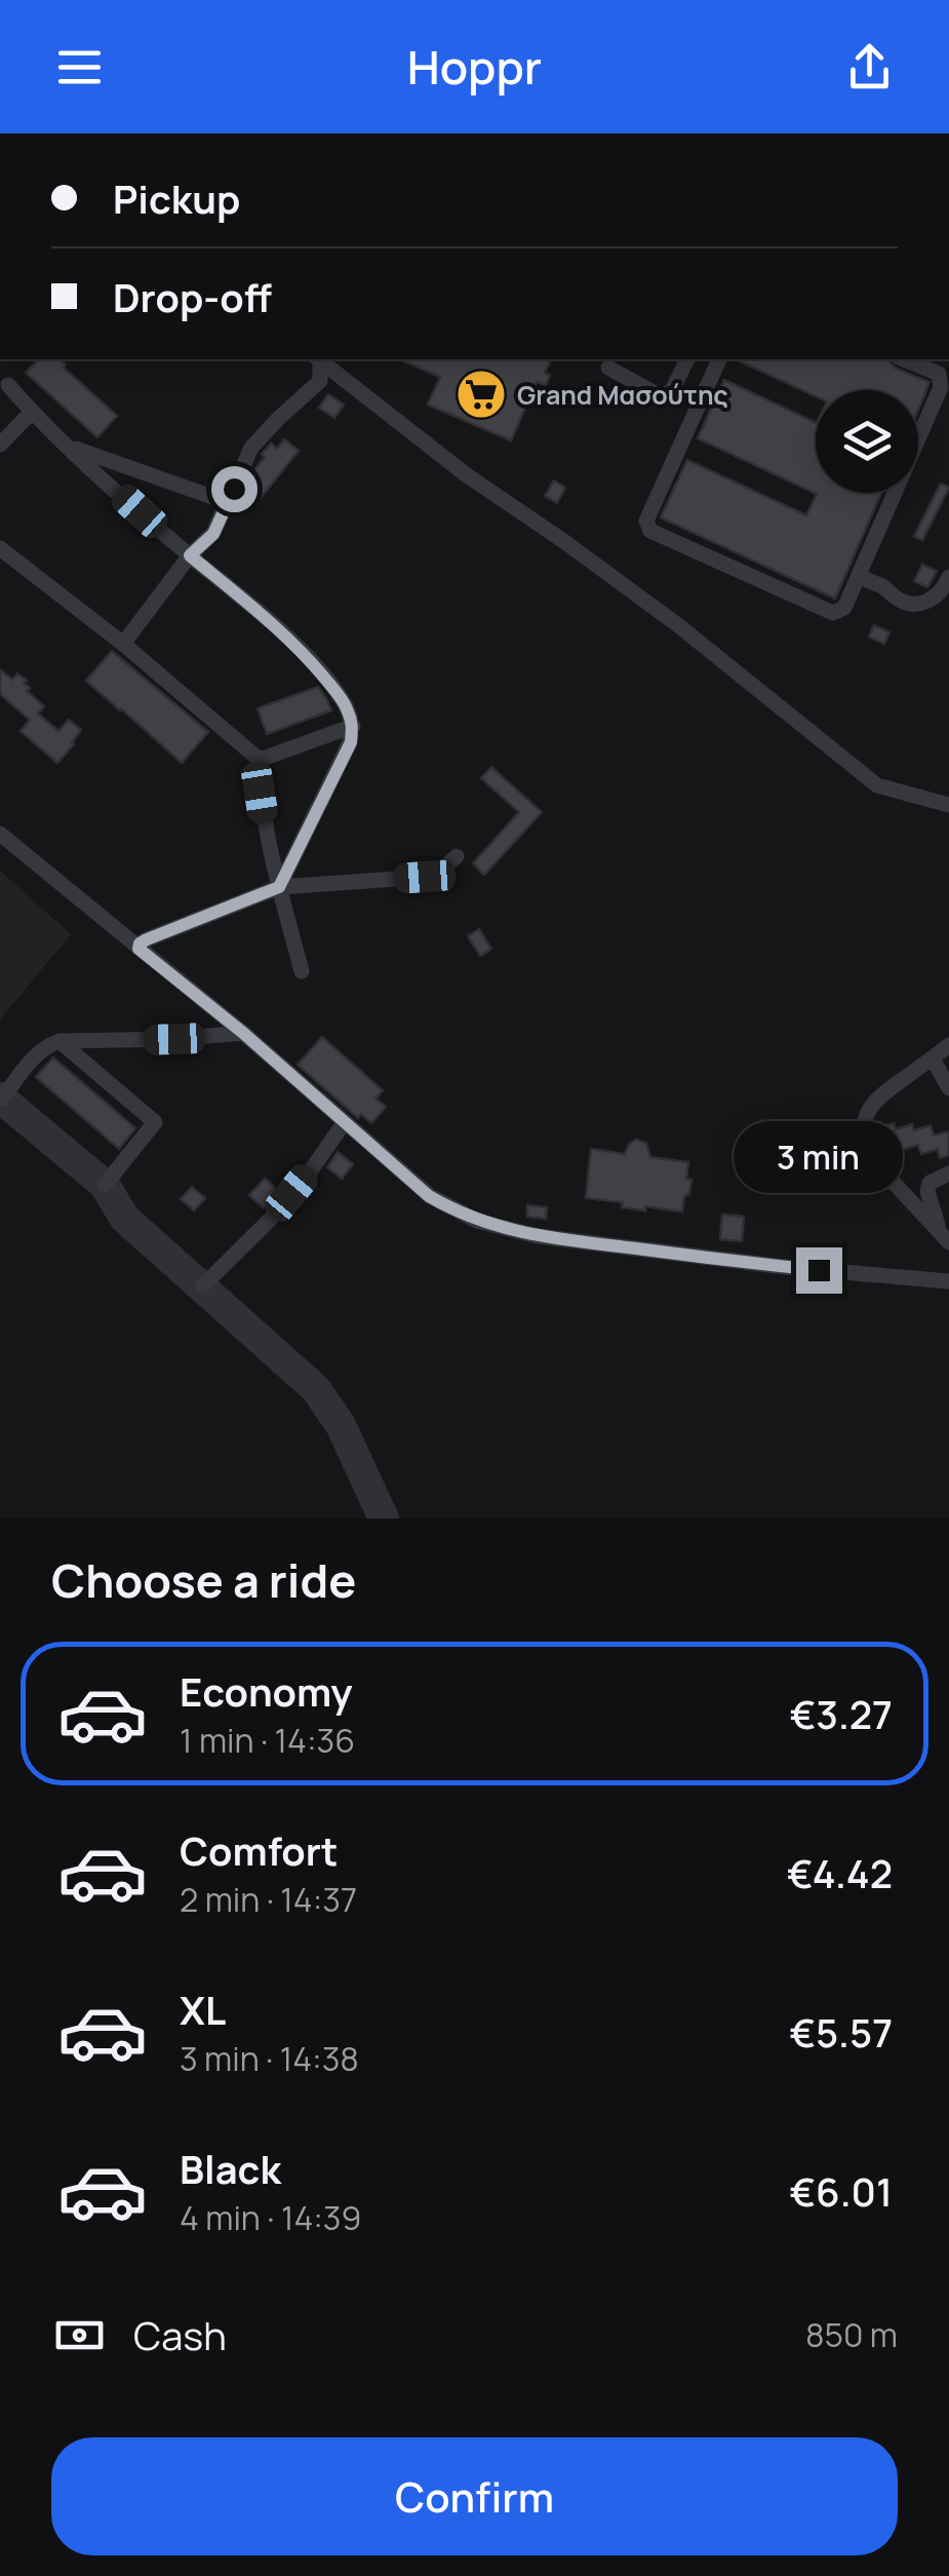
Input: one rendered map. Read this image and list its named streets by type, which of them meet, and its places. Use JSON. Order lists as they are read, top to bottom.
{
  "places": {
    "supermarket": ["Grand Μασούτης"]
  },
  "page": {
    "header": "Hoppr",
    "banner": ["Pickup", "Drop-off"],
    "bubble": "3 min",
    "heading": "Choose a ride",
    "list": [
      {
        "name": "Economy",
        "note": "1 min · 14:36",
        "value": "€3.27"
      },
      {
        "name": "Comfort",
        "note": "2 min · 14:37",
        "value": "€4.42"
      },
      {
        "name": "XL",
        "note": "3 min · 14:38",
        "value": "€5.57"
      },
      {
        "name": "Black",
        "note": "4 min · 14:39",
        "value": "€6.01"
      }
    ],
    "pay": ["Cash", "850 m"],
    "buttons": "Confirm"
  }
}
